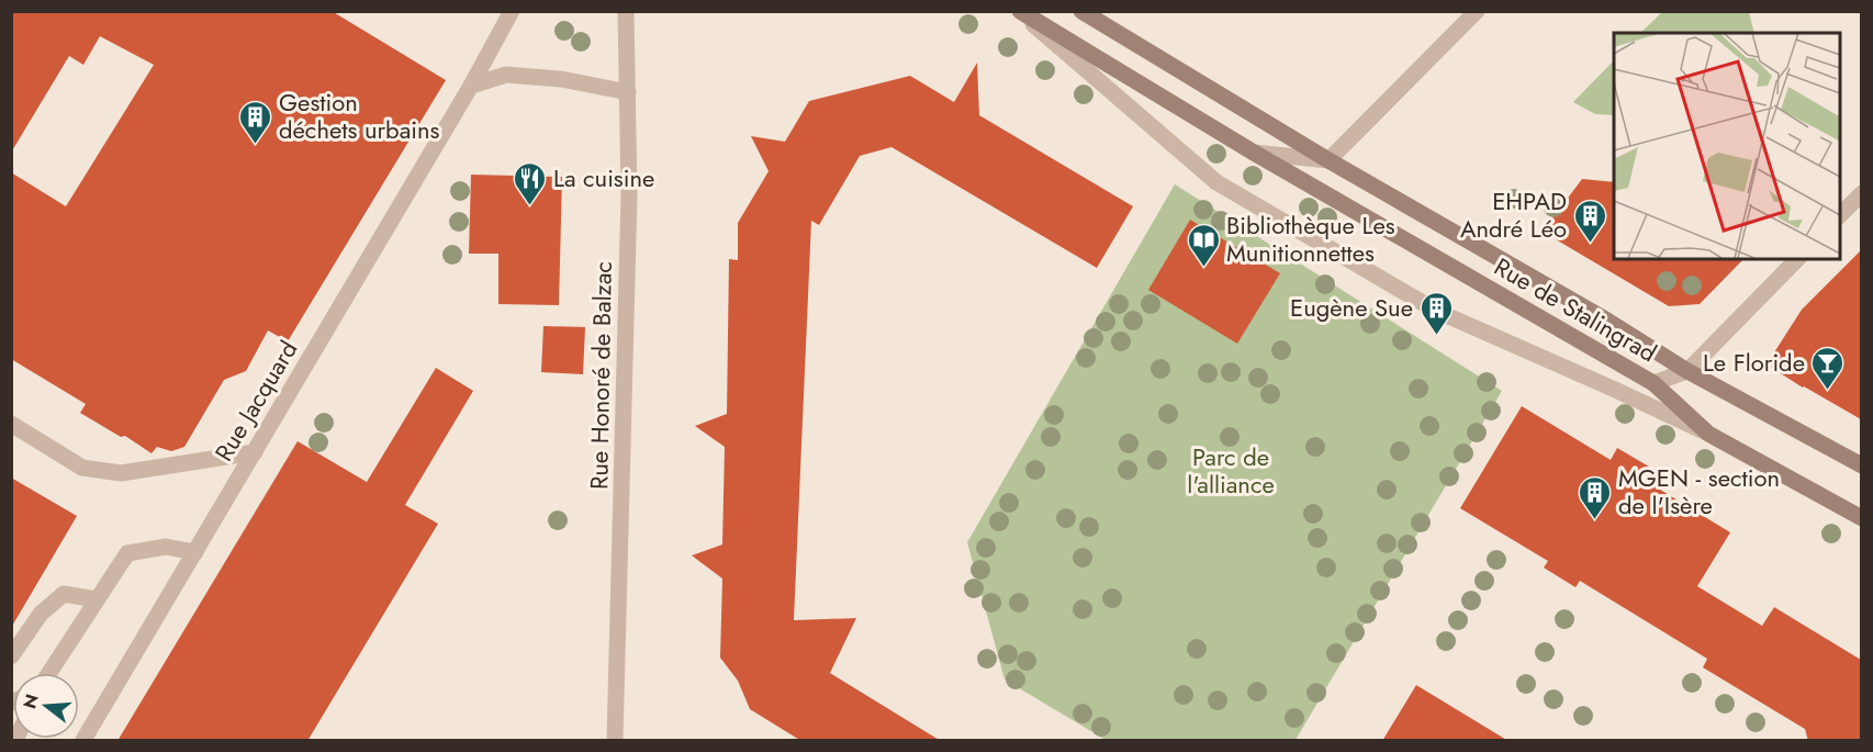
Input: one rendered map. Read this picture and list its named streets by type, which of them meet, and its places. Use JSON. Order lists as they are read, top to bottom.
{
  "streets": {
    "street": ["Rue de Stalingrad", "Rue Honoré de Balzac", "Rue Jacquard"]
  },
  "parks": ["Parc de l'alliance"],
  "places": {
    "building": [
      "Gestion déchets urbains",
      "EHPAD André Léo",
      "Eugène Sue",
      "MGEN - section de l'Isère"
    ],
    "restaurant": ["La cuisine"],
    "library": ["Bibliothèque Les Munitionnettes"],
    "bar": ["Le Floride"]
  },
  "north": "left"
}
